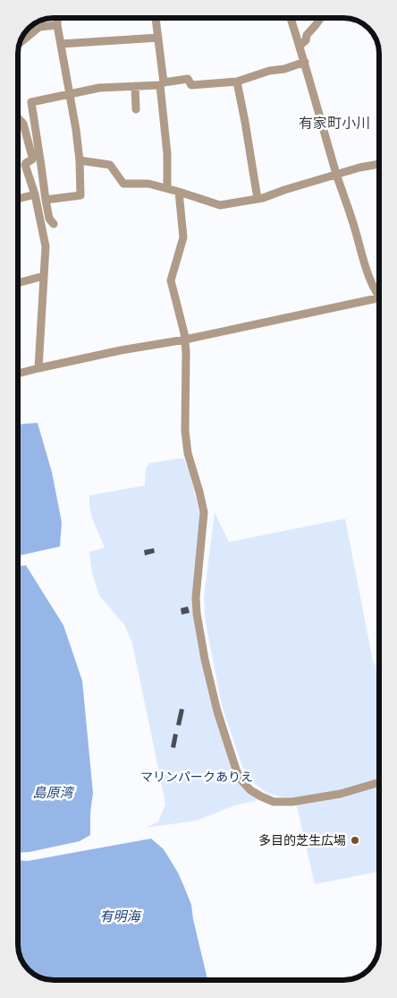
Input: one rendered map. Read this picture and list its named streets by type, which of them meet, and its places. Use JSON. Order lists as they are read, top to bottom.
{
  "districts": ["有家町小川"],
  "water": ["島原湾", "有明海"],
  "parks": ["マリンパークありえ"],
  "places": ["多目的芝生広場"]
}
